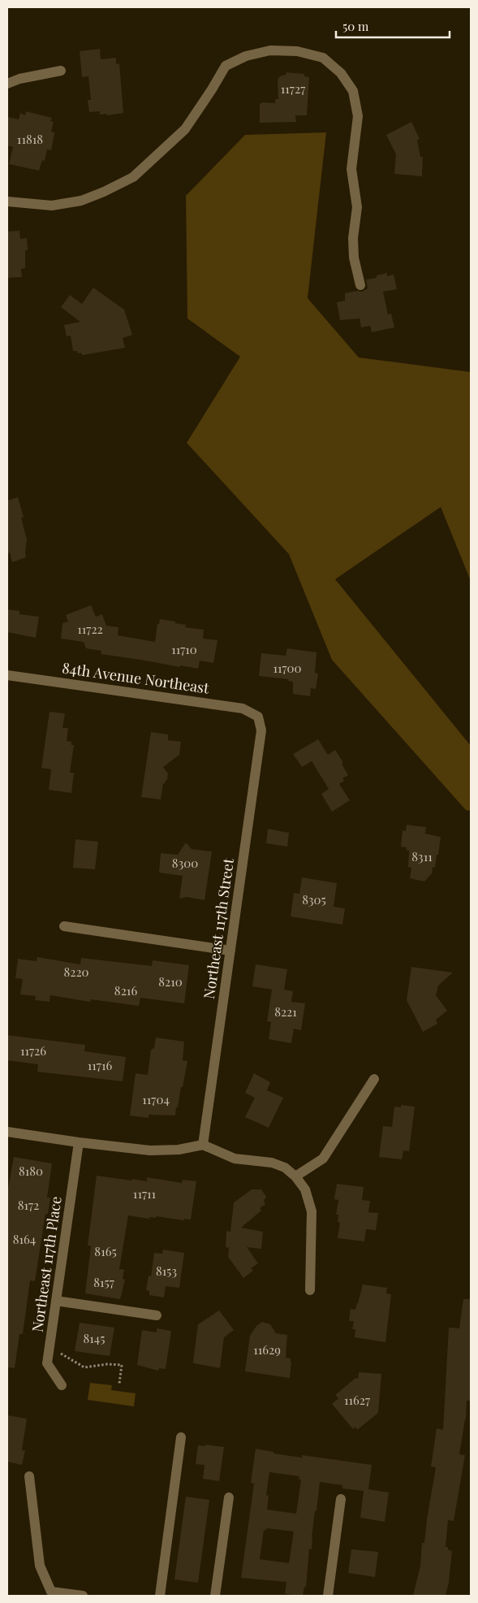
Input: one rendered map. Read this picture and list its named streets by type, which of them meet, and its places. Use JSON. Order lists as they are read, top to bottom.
{
  "streets": {
    "street": ["84th Avenue Northeast", "Northeast 117th Street", "Northeast 117th Place"]
  },
  "crossings": [
    ["84th Avenue Northeast", "Northeast 117th Street"]
  ],
  "house_numbers": [
    "11727",
    "11818",
    "11722",
    "11710",
    "11700",
    "8311",
    "8300",
    "8305",
    "8220",
    "8210",
    "8216",
    "8221",
    "11726",
    "11716",
    "11704",
    "8180",
    "11711",
    "8172",
    "8164",
    "8165",
    "8153",
    "8157",
    "8145",
    "11629",
    "11627"
  ],
  "scale_bar": "50 m"
}
